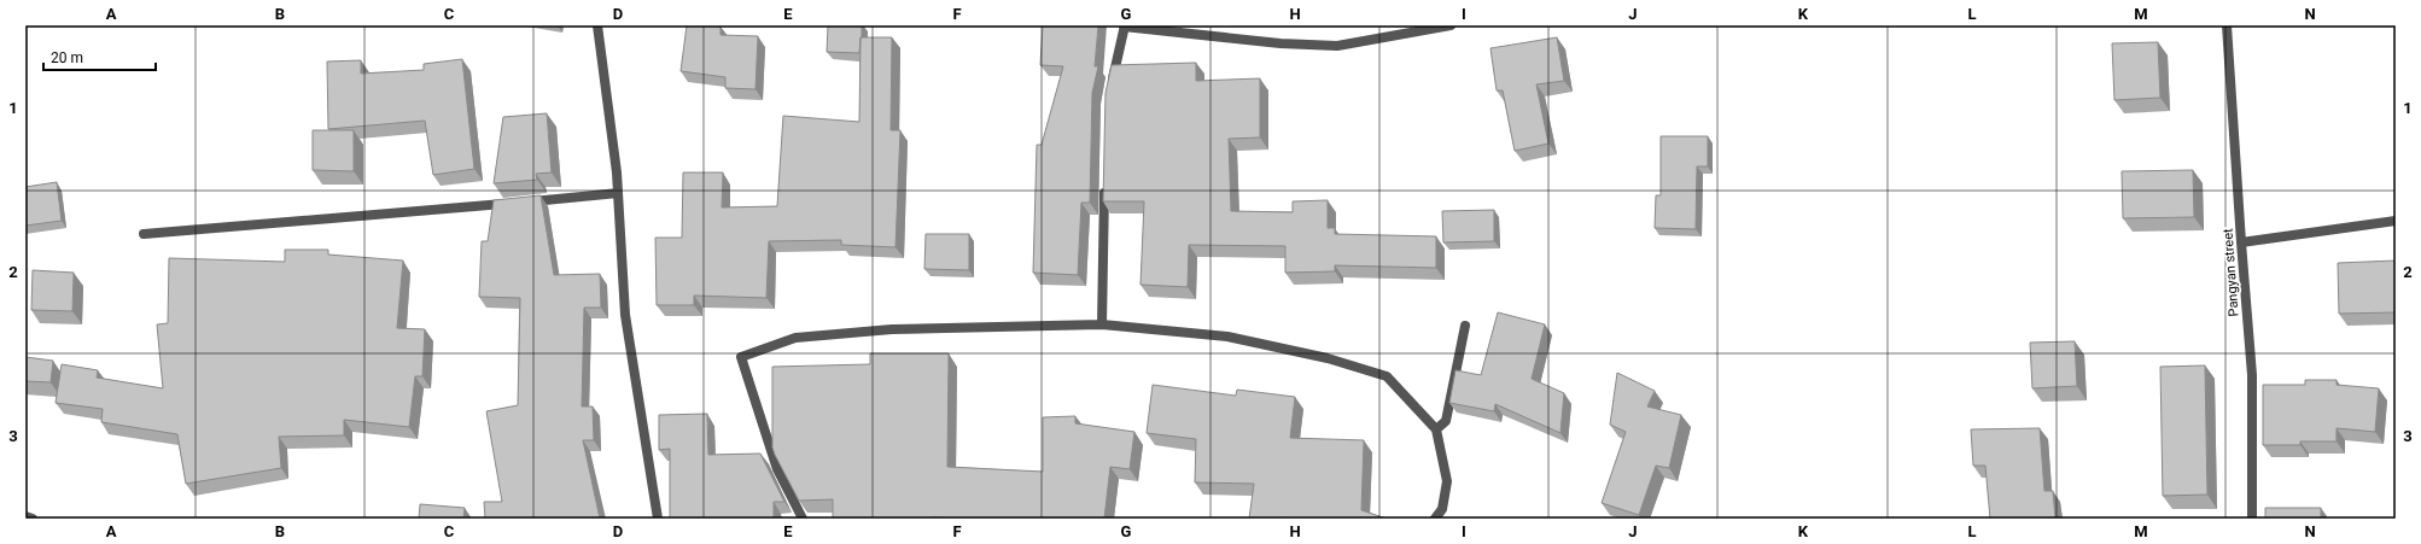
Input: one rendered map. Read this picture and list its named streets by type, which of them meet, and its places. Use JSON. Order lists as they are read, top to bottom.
{
  "streets": {
    "street": ["Pangyan street"]
  },
  "scale_bar": "20 m",
  "grid": {
    "columns": [
      "A",
      "B",
      "C",
      "D",
      "E",
      "F",
      "G",
      "H",
      "I",
      "J",
      "K",
      "L",
      "M",
      "N"
    ],
    "rows": ["1", "2", "3"]
  }
}
